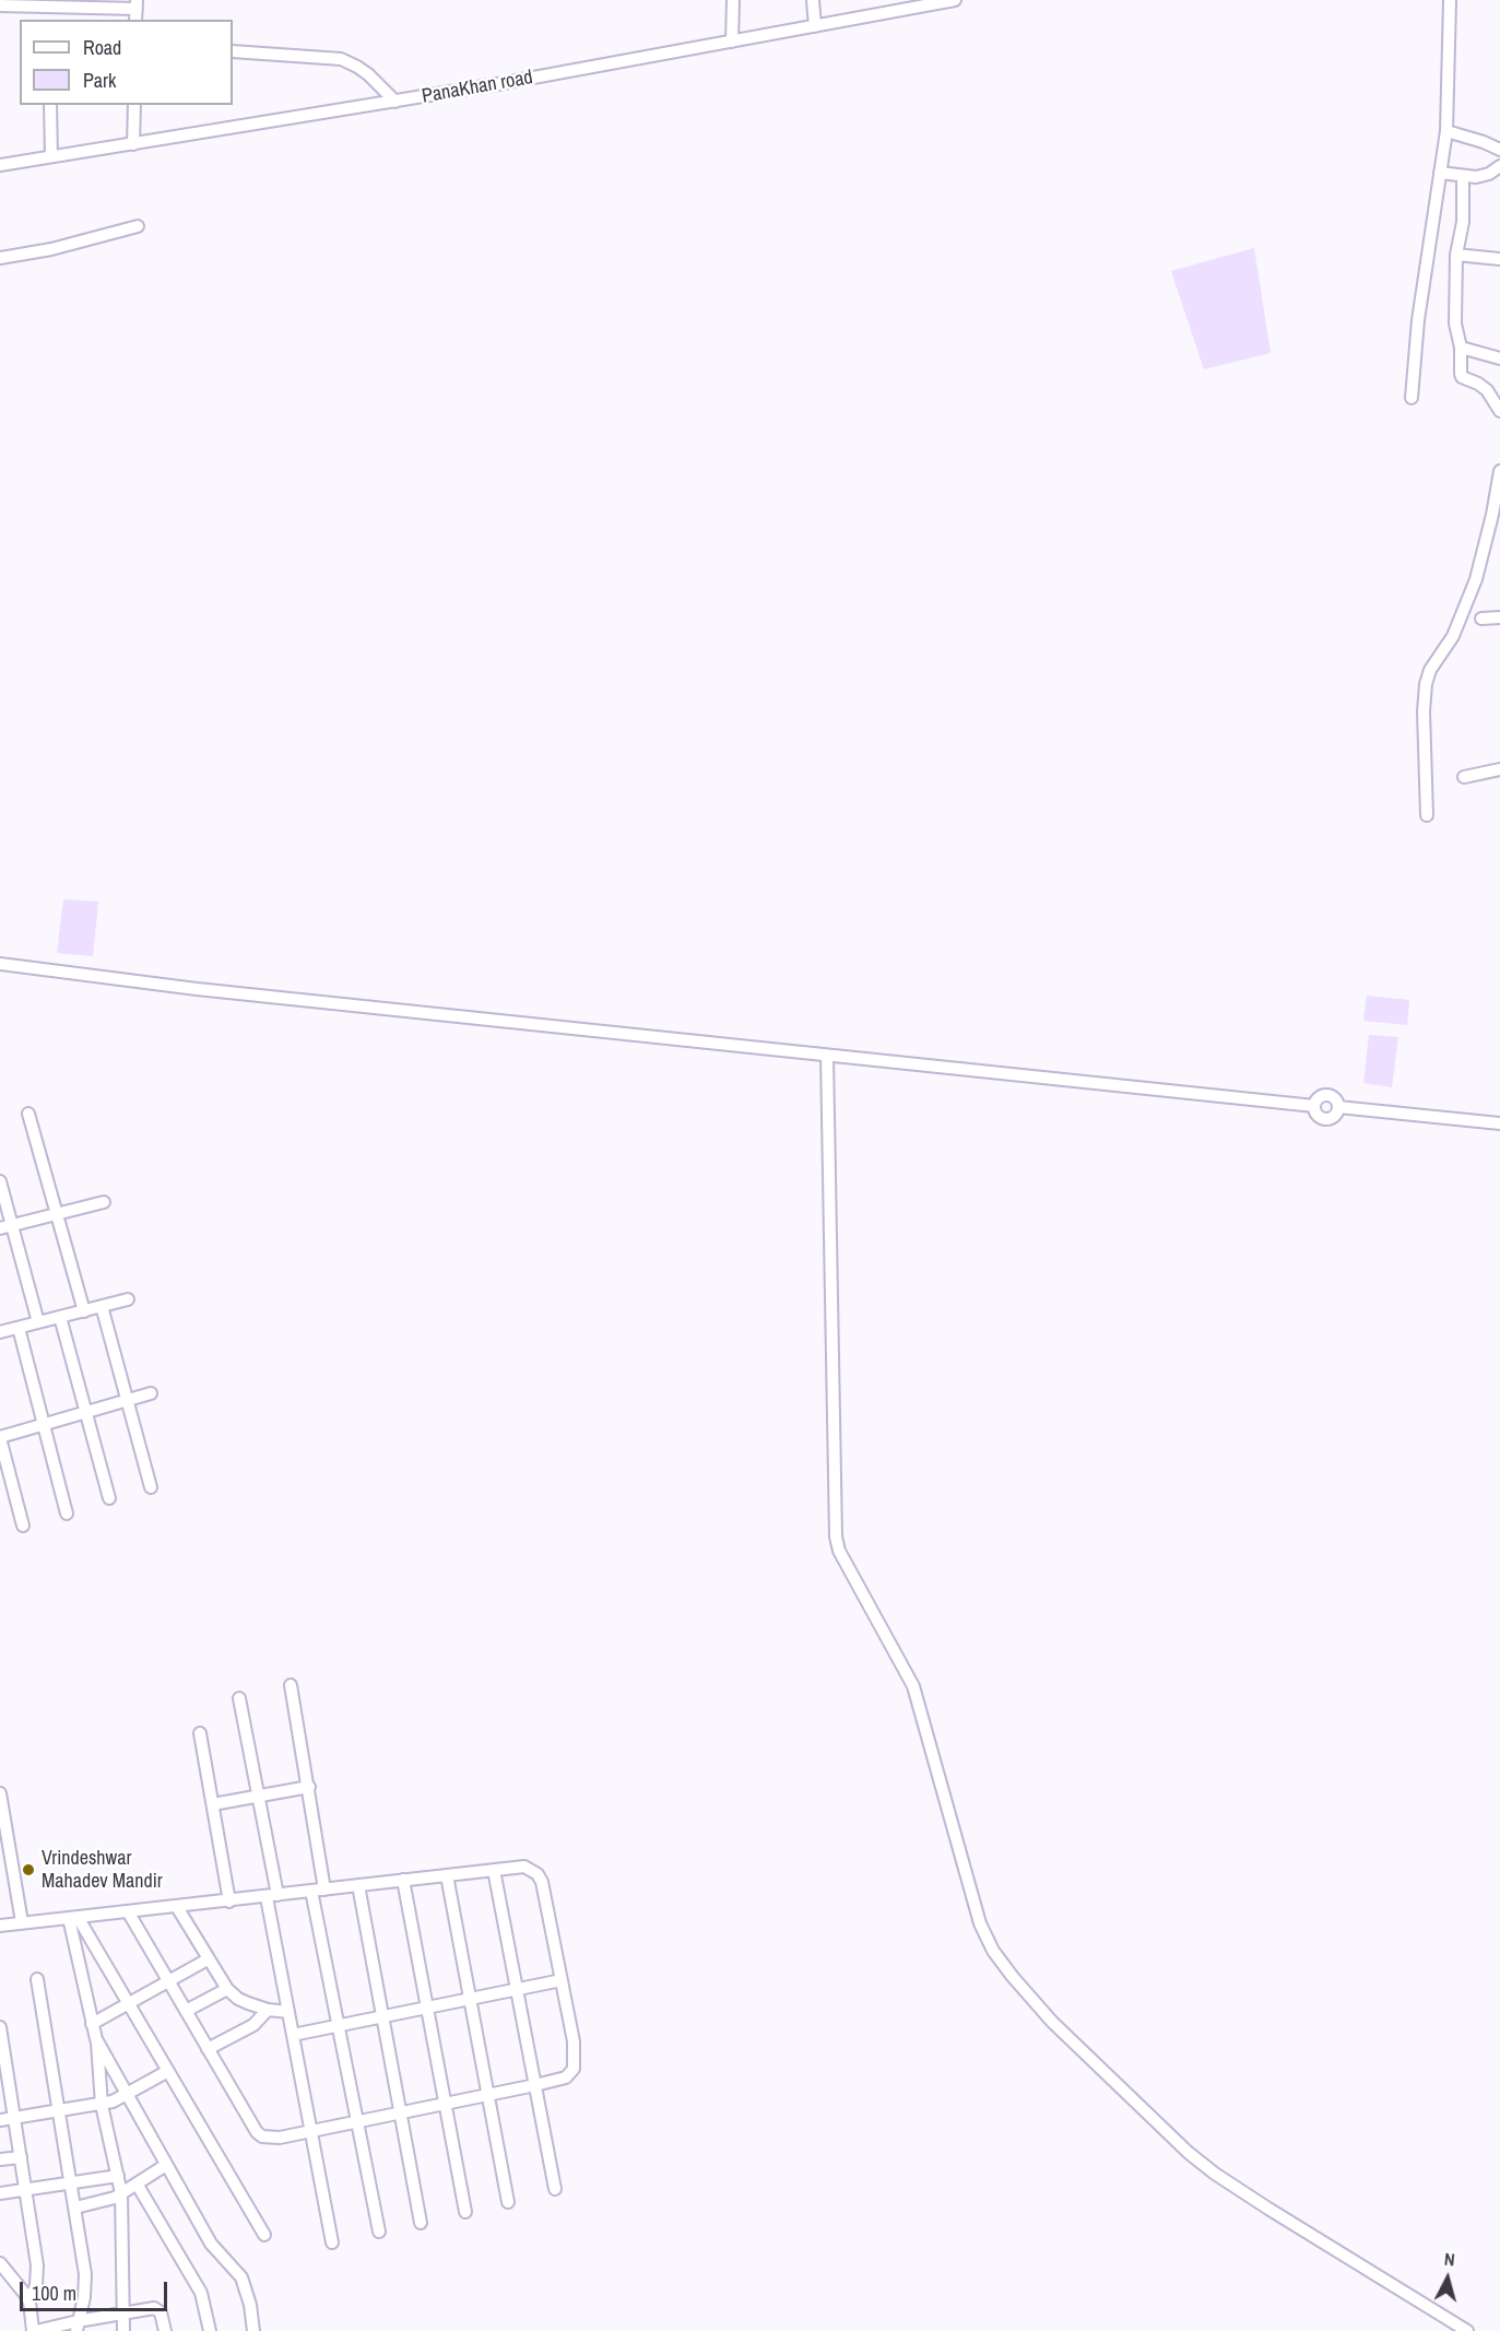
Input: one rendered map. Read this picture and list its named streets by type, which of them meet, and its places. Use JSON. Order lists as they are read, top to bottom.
{
  "streets": {
    "street": ["PanaKhan road"]
  },
  "places": ["Vrindeshwar Mahadev Mandir"],
  "legend": ["Road", "Park"],
  "scale_bar": "100 m",
  "north": "top"
}
